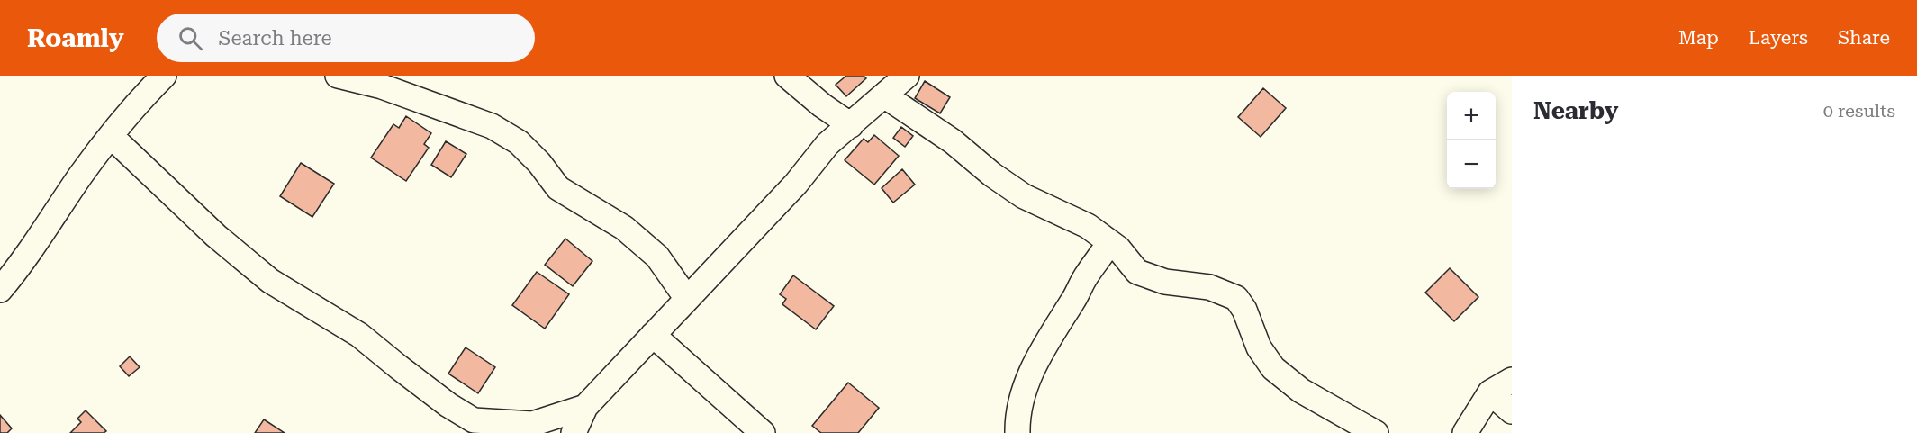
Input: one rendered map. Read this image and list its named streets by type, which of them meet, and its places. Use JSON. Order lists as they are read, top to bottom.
{
  "page": {
    "header": "Roamly",
    "search": "Search here",
    "nav": ["Map", "Layers", "Share"],
    "heading": ["Nearby", "0 results"],
    "map_buttons": ["+", "−"]
  }
}
